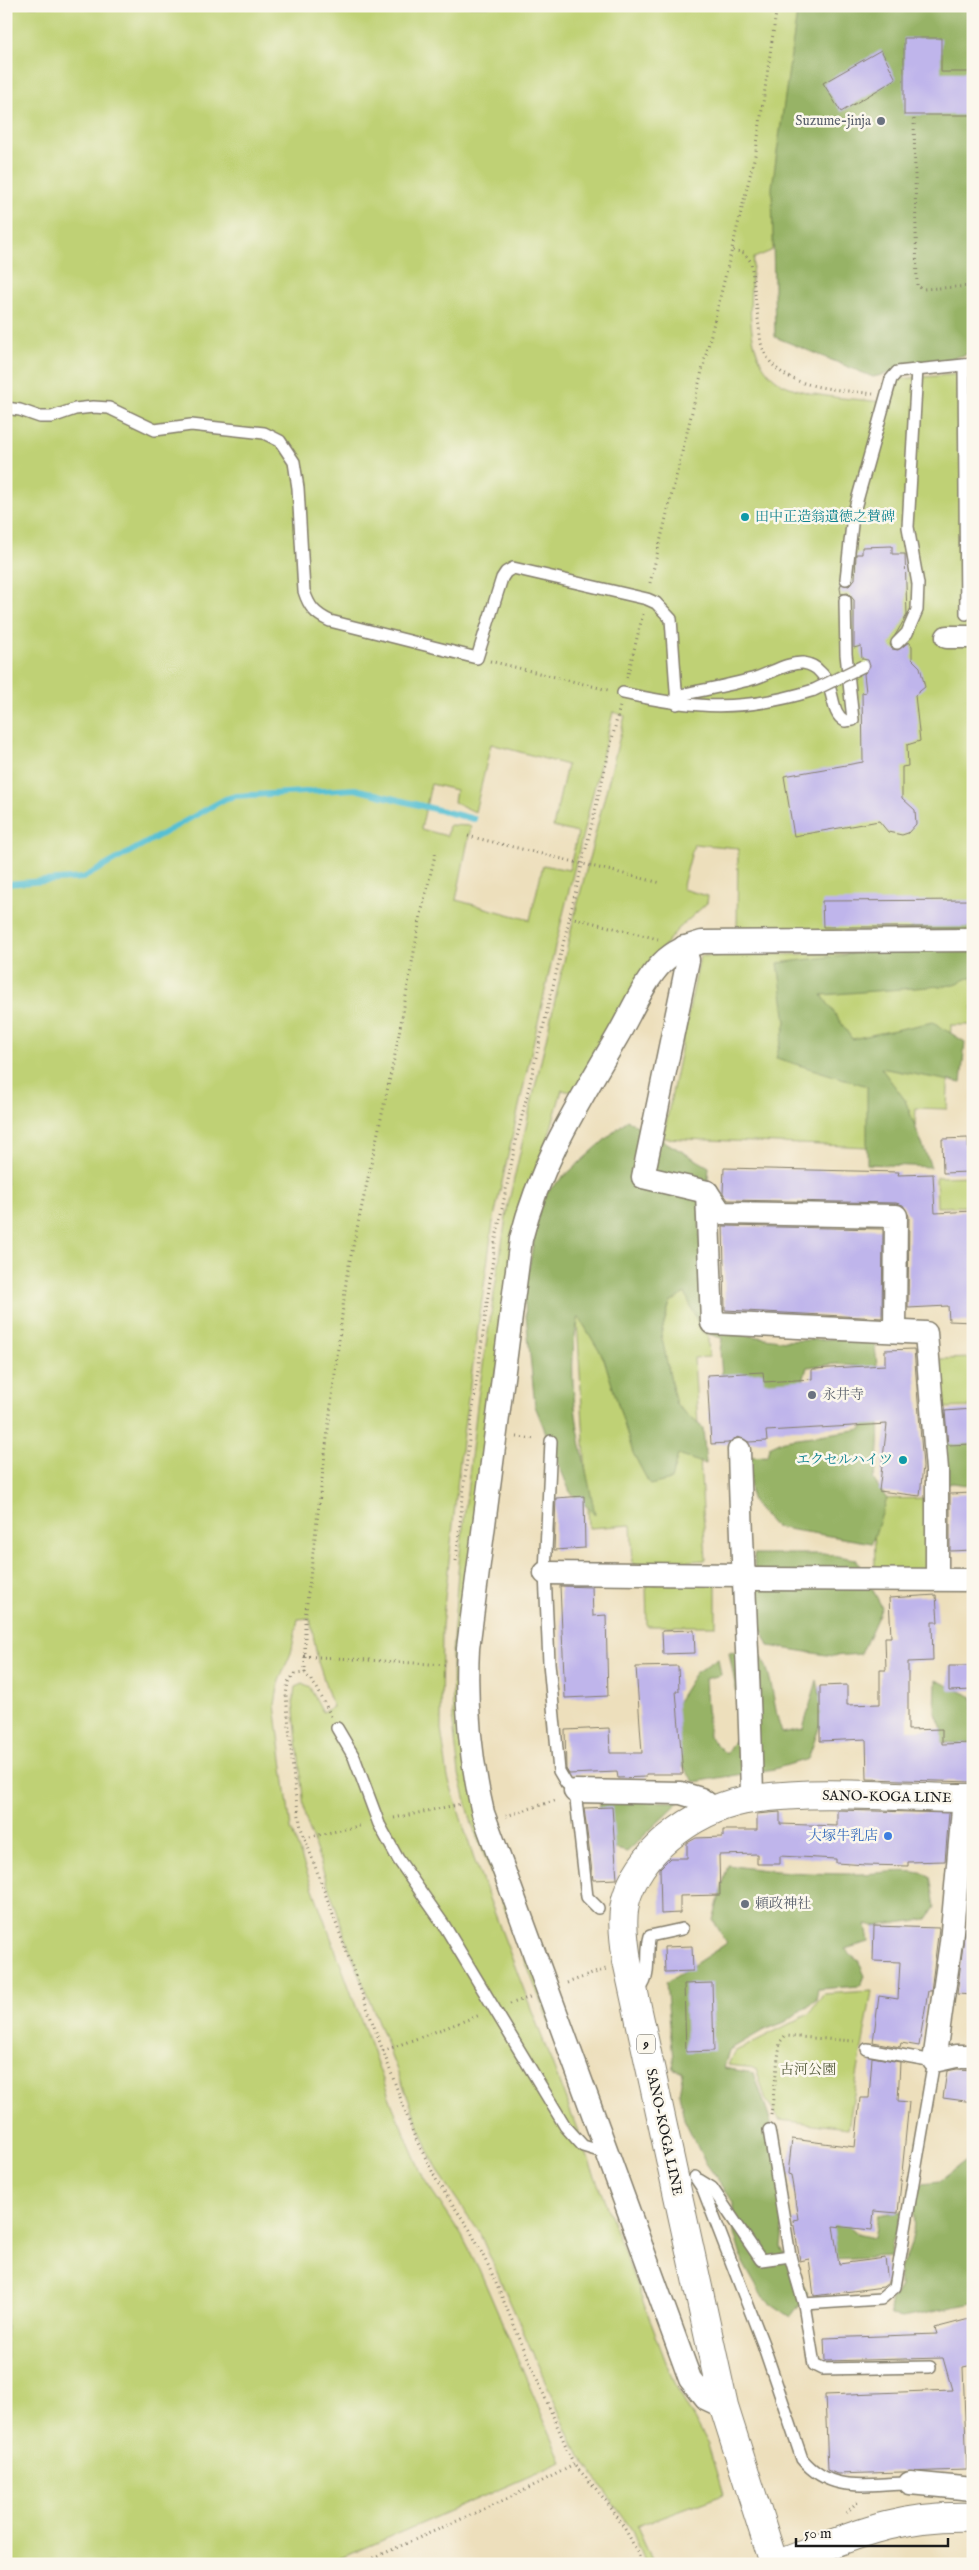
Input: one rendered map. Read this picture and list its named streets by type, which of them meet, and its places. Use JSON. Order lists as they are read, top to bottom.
{
  "streets": {
    "main road": ["SANO-KOGA LINE", "9"]
  },
  "parks": ["古河公園"],
  "places": [
    "Suzume-jinja",
    "田中正造翁遺徳之賛碑",
    "永井寺",
    "エクセルハイツ",
    "大塚牛乳店",
    "頼政神社"
  ],
  "scale_bar": "50 m"
}
